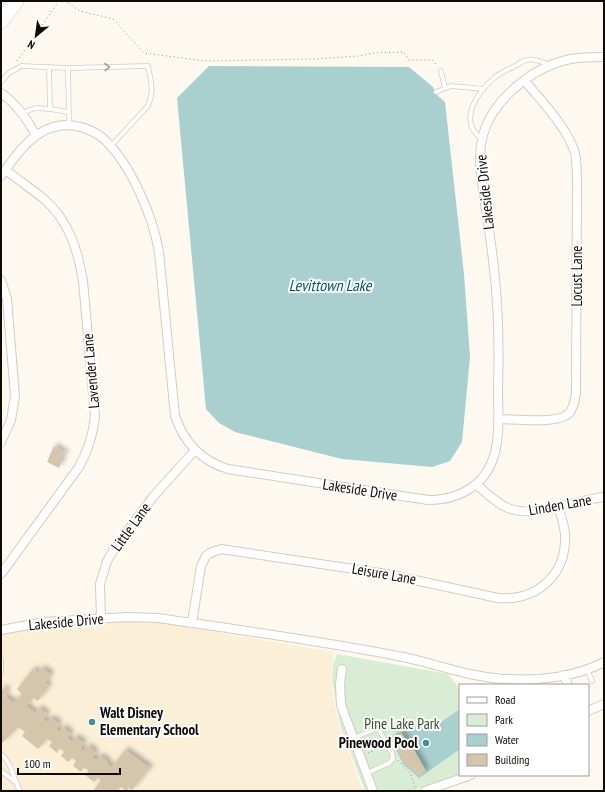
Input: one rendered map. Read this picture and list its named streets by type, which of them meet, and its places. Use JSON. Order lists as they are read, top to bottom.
{
  "streets": {
    "street": [
      "Lakeside Drive",
      "Locust Lane",
      "Lavender Lane",
      "Linden Lane",
      "Little Lane",
      "Leisure Lane"
    ]
  },
  "crossings": [
    ["Lakeside Drive", "Locust Lane"],
    ["Lakeside Drive", "Lavender Lane"],
    ["Lakeside Drive", "Linden Lane"],
    ["Lakeside Drive", "Little Lane"],
    ["Lakeside Drive", "Leisure Lane"],
    ["Linden Lane", "Leisure Lane"]
  ],
  "water": ["Levittown Lake"],
  "parks": ["Pine Lake Park"],
  "places": ["Walt Disney Elementary School", "Pinewood Pool"],
  "legend": [
    "Road",
    "Park",
    "Water",
    "Building"
  ],
  "scale_bar": "100 m",
  "north": "bottom left"
}
